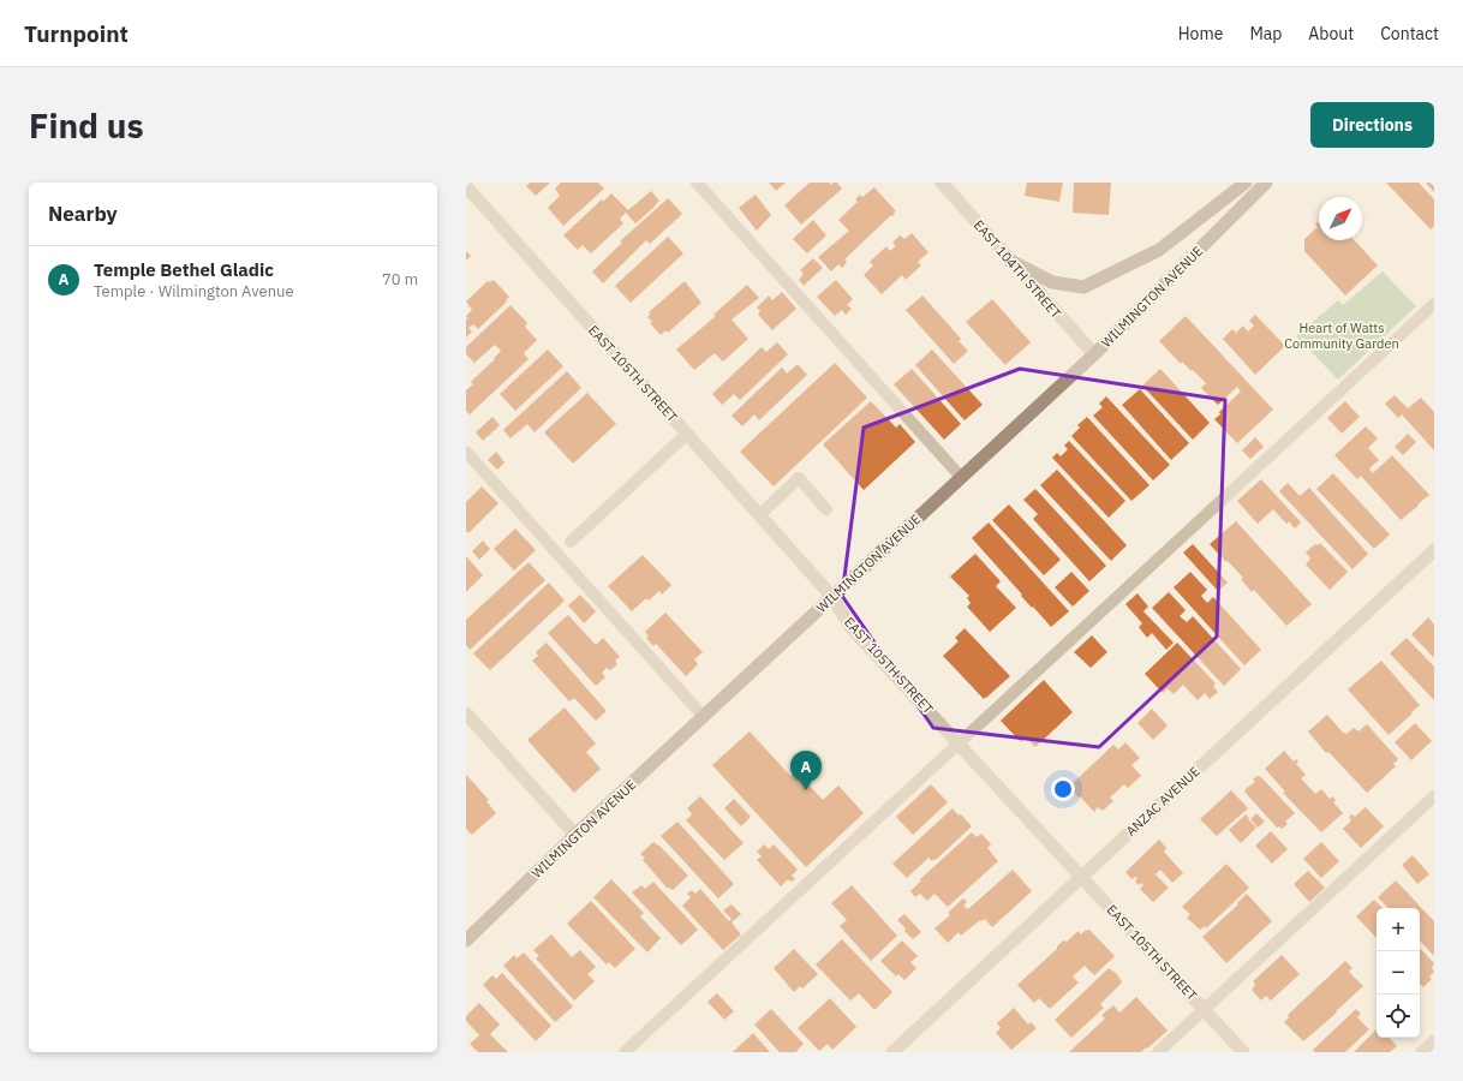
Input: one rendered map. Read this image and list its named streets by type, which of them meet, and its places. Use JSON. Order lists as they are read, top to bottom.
{
  "streets": {
    "main road": ["WILMINGTON AVENUE"],
    "street": ["EAST 104TH STREET", "EAST 105TH STREET", "ANZAC AVENUE"]
  },
  "crossings": [
    ["EAST 104TH STREET", "WILMINGTON AVENUE"],
    ["WILMINGTON AVENUE", "EAST 105TH STREET"],
    ["EAST 105TH STREET", "ANZAC AVENUE"]
  ],
  "parks": ["Heart of Watts Community Garden"],
  "north": "top right",
  "page": {
    "header": "Turnpoint",
    "nav": [
      "Home",
      "Map",
      "About",
      "Contact"
    ],
    "buttons": "Directions",
    "title": "Find us",
    "heading": "Nearby",
    "list": [
      {
        "mark": "A",
        "name": "Temple Bethel Gladic",
        "note": "Temple · Wilmington Avenue",
        "value": "70 m"
      }
    ],
    "pins": "A",
    "map_buttons": ["+", "−"]
  }
}
